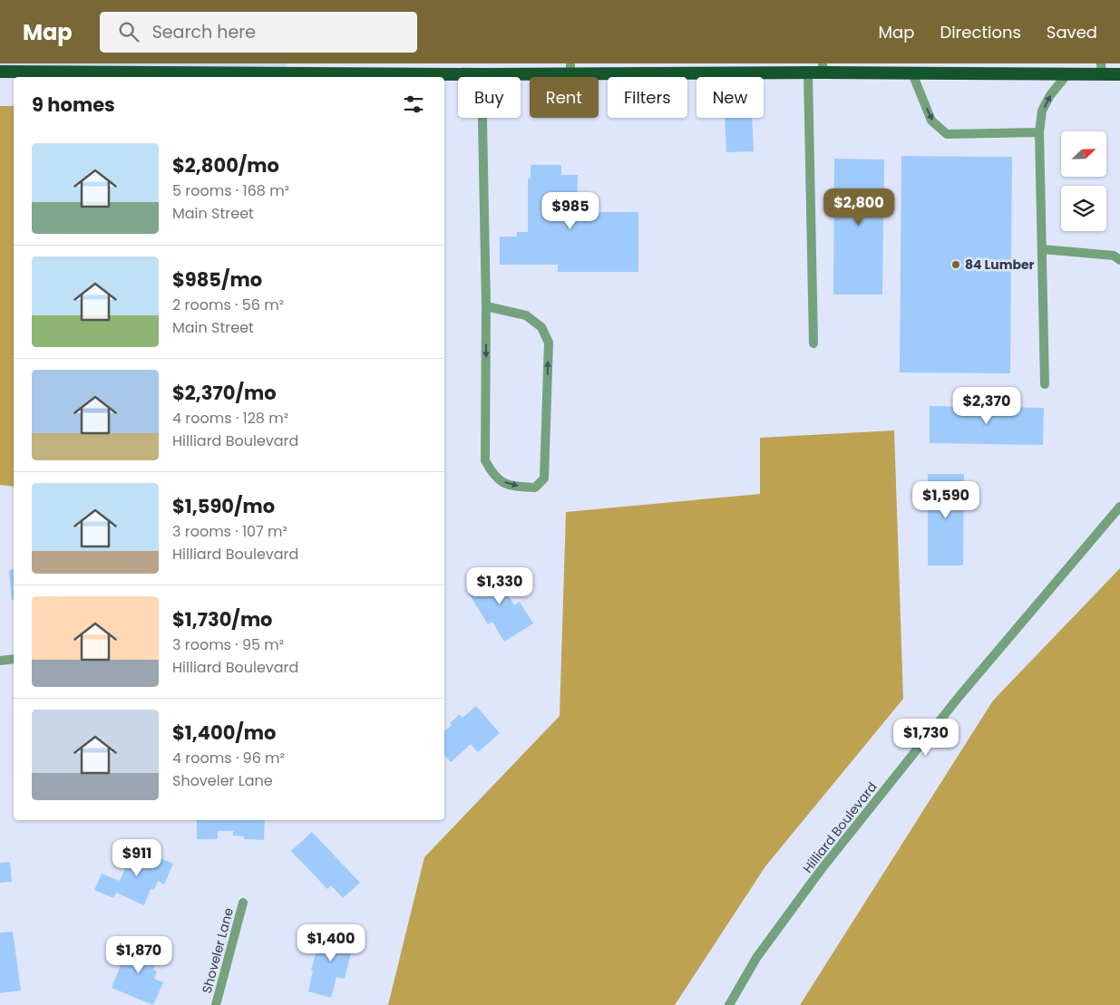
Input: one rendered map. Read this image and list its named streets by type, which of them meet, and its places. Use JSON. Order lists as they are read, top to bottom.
{
  "streets": {
    "street": ["Hilliard Boulevard", "Shoveler Lane"]
  },
  "places": ["84 Lumber"],
  "north": "top right",
  "page": {
    "header": "Map",
    "search": "Search here",
    "nav": ["Map", "Directions", "Saved"],
    "chip": [
      "Buy",
      "Rent",
      "Filters",
      "New"
    ],
    "heading": "9 homes",
    "list": [
      {
        "name": "$2,800/mo",
        "note": "5 rooms · 168 m² · Main Street"
      },
      {
        "name": "$985/mo",
        "note": "2 rooms · 56 m² · Main Street"
      },
      {
        "name": "$2,370/mo",
        "note": "4 rooms · 128 m² · Hilliard Boulevard"
      },
      {
        "name": "$1,590/mo",
        "note": "3 rooms · 107 m² · Hilliard Boulevard"
      },
      {
        "name": "$1,730/mo",
        "note": "3 rooms · 95 m² · Hilliard Boulevard"
      },
      {
        "name": "$1,400/mo",
        "note": "4 rooms · 96 m² · Shoveler Lane"
      }
    ],
    "price": [
      "$2,800",
      "$985",
      "$2,370",
      "$1,590",
      "$1,330",
      "$1,730",
      "$911",
      "$1,400",
      "$1,870"
    ]
  }
}
